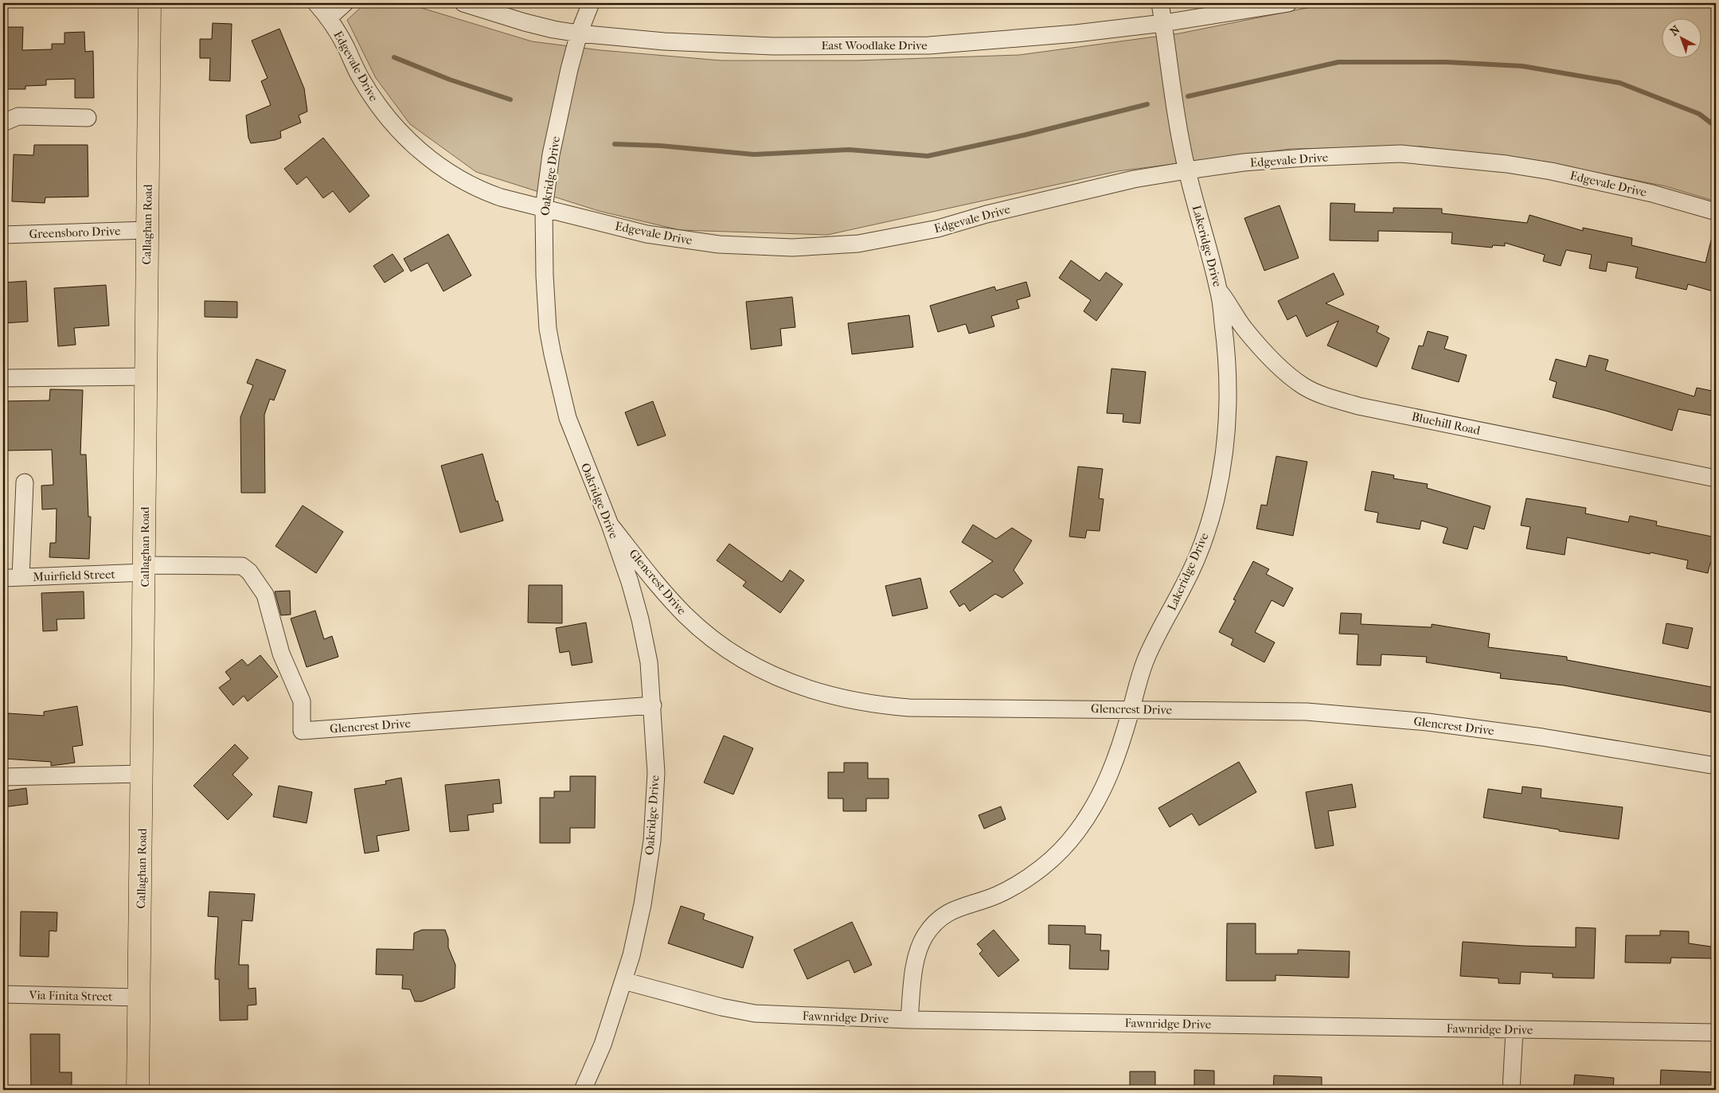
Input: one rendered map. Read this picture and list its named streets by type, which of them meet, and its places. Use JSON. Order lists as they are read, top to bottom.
{
  "streets": {
    "main road": ["Callaghan Road"],
    "street": [
      "East Woodlake Drive",
      "Edgevale Drive",
      "Oakridge Drive",
      "Greensboro Drive",
      "Lakeridge Drive",
      "Bluehill Road",
      "Muirfield Street",
      "Glencrest Drive",
      "Via Finita Street",
      "Fawnridge Drive"
    ]
  },
  "crossings": [
    ["East Woodlake Drive", "Oakridge Drive"],
    ["East Woodlake Drive", "Lakeridge Drive"],
    ["Edgevale Drive", "Oakridge Drive"],
    ["Edgevale Drive", "Lakeridge Drive"],
    ["Oakridge Drive", "Glencrest Drive"],
    ["Oakridge Drive", "Fawnridge Drive"],
    ["Callaghan Road", "Greensboro Drive"],
    ["Callaghan Road", "Muirfield Street"],
    ["Callaghan Road", "Via Finita Street"],
    ["Lakeridge Drive", "Bluehill Road"],
    ["Lakeridge Drive", "Glencrest Drive"],
    ["Lakeridge Drive", "Fawnridge Drive"],
    ["Muirfield Street", "Glencrest Drive"]
  ],
  "north": "top left"
}
